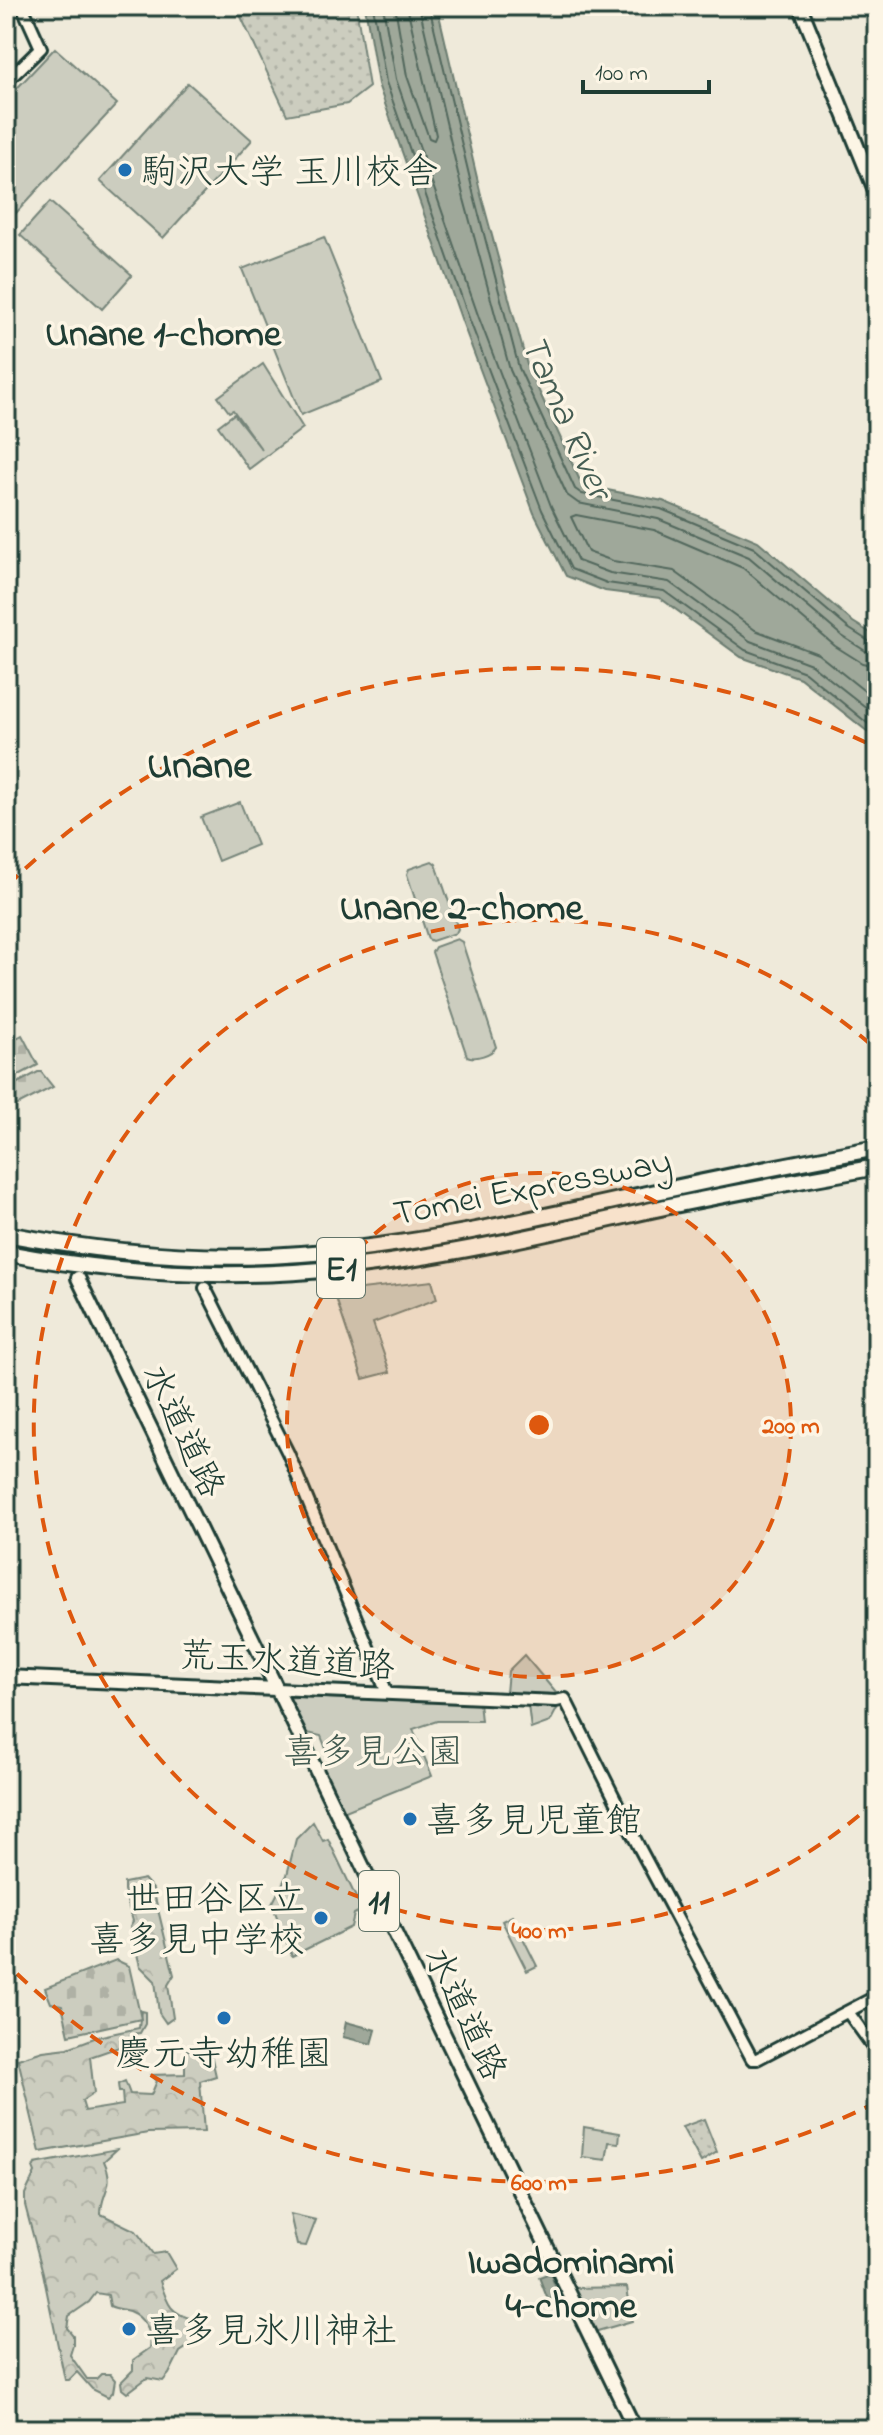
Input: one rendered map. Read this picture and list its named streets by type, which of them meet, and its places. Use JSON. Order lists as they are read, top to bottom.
{
  "streets": {
    "highway": ["Tomei Expressway", "E1"],
    "main road": ["水道道路", "荒玉水道道路", "11"]
  },
  "crossings": [
    ["水道道路", "荒玉水道道路"]
  ],
  "districts": [
    "Unane 1-chome",
    "Unane",
    "Unane 2-chome",
    "Iwadominami 4-chome"
  ],
  "water": ["Tama River"],
  "parks": ["喜多見公園"],
  "places": [
    "駒沢大学 玉川校舎",
    "喜多見児童館",
    "世田谷区立 喜多見中学校",
    "慶元寺幼稚園",
    "喜多見氷川神社"
  ],
  "scale_bar": "100 m",
  "rings": ["200 m", "400 m", "600 m"]
}
